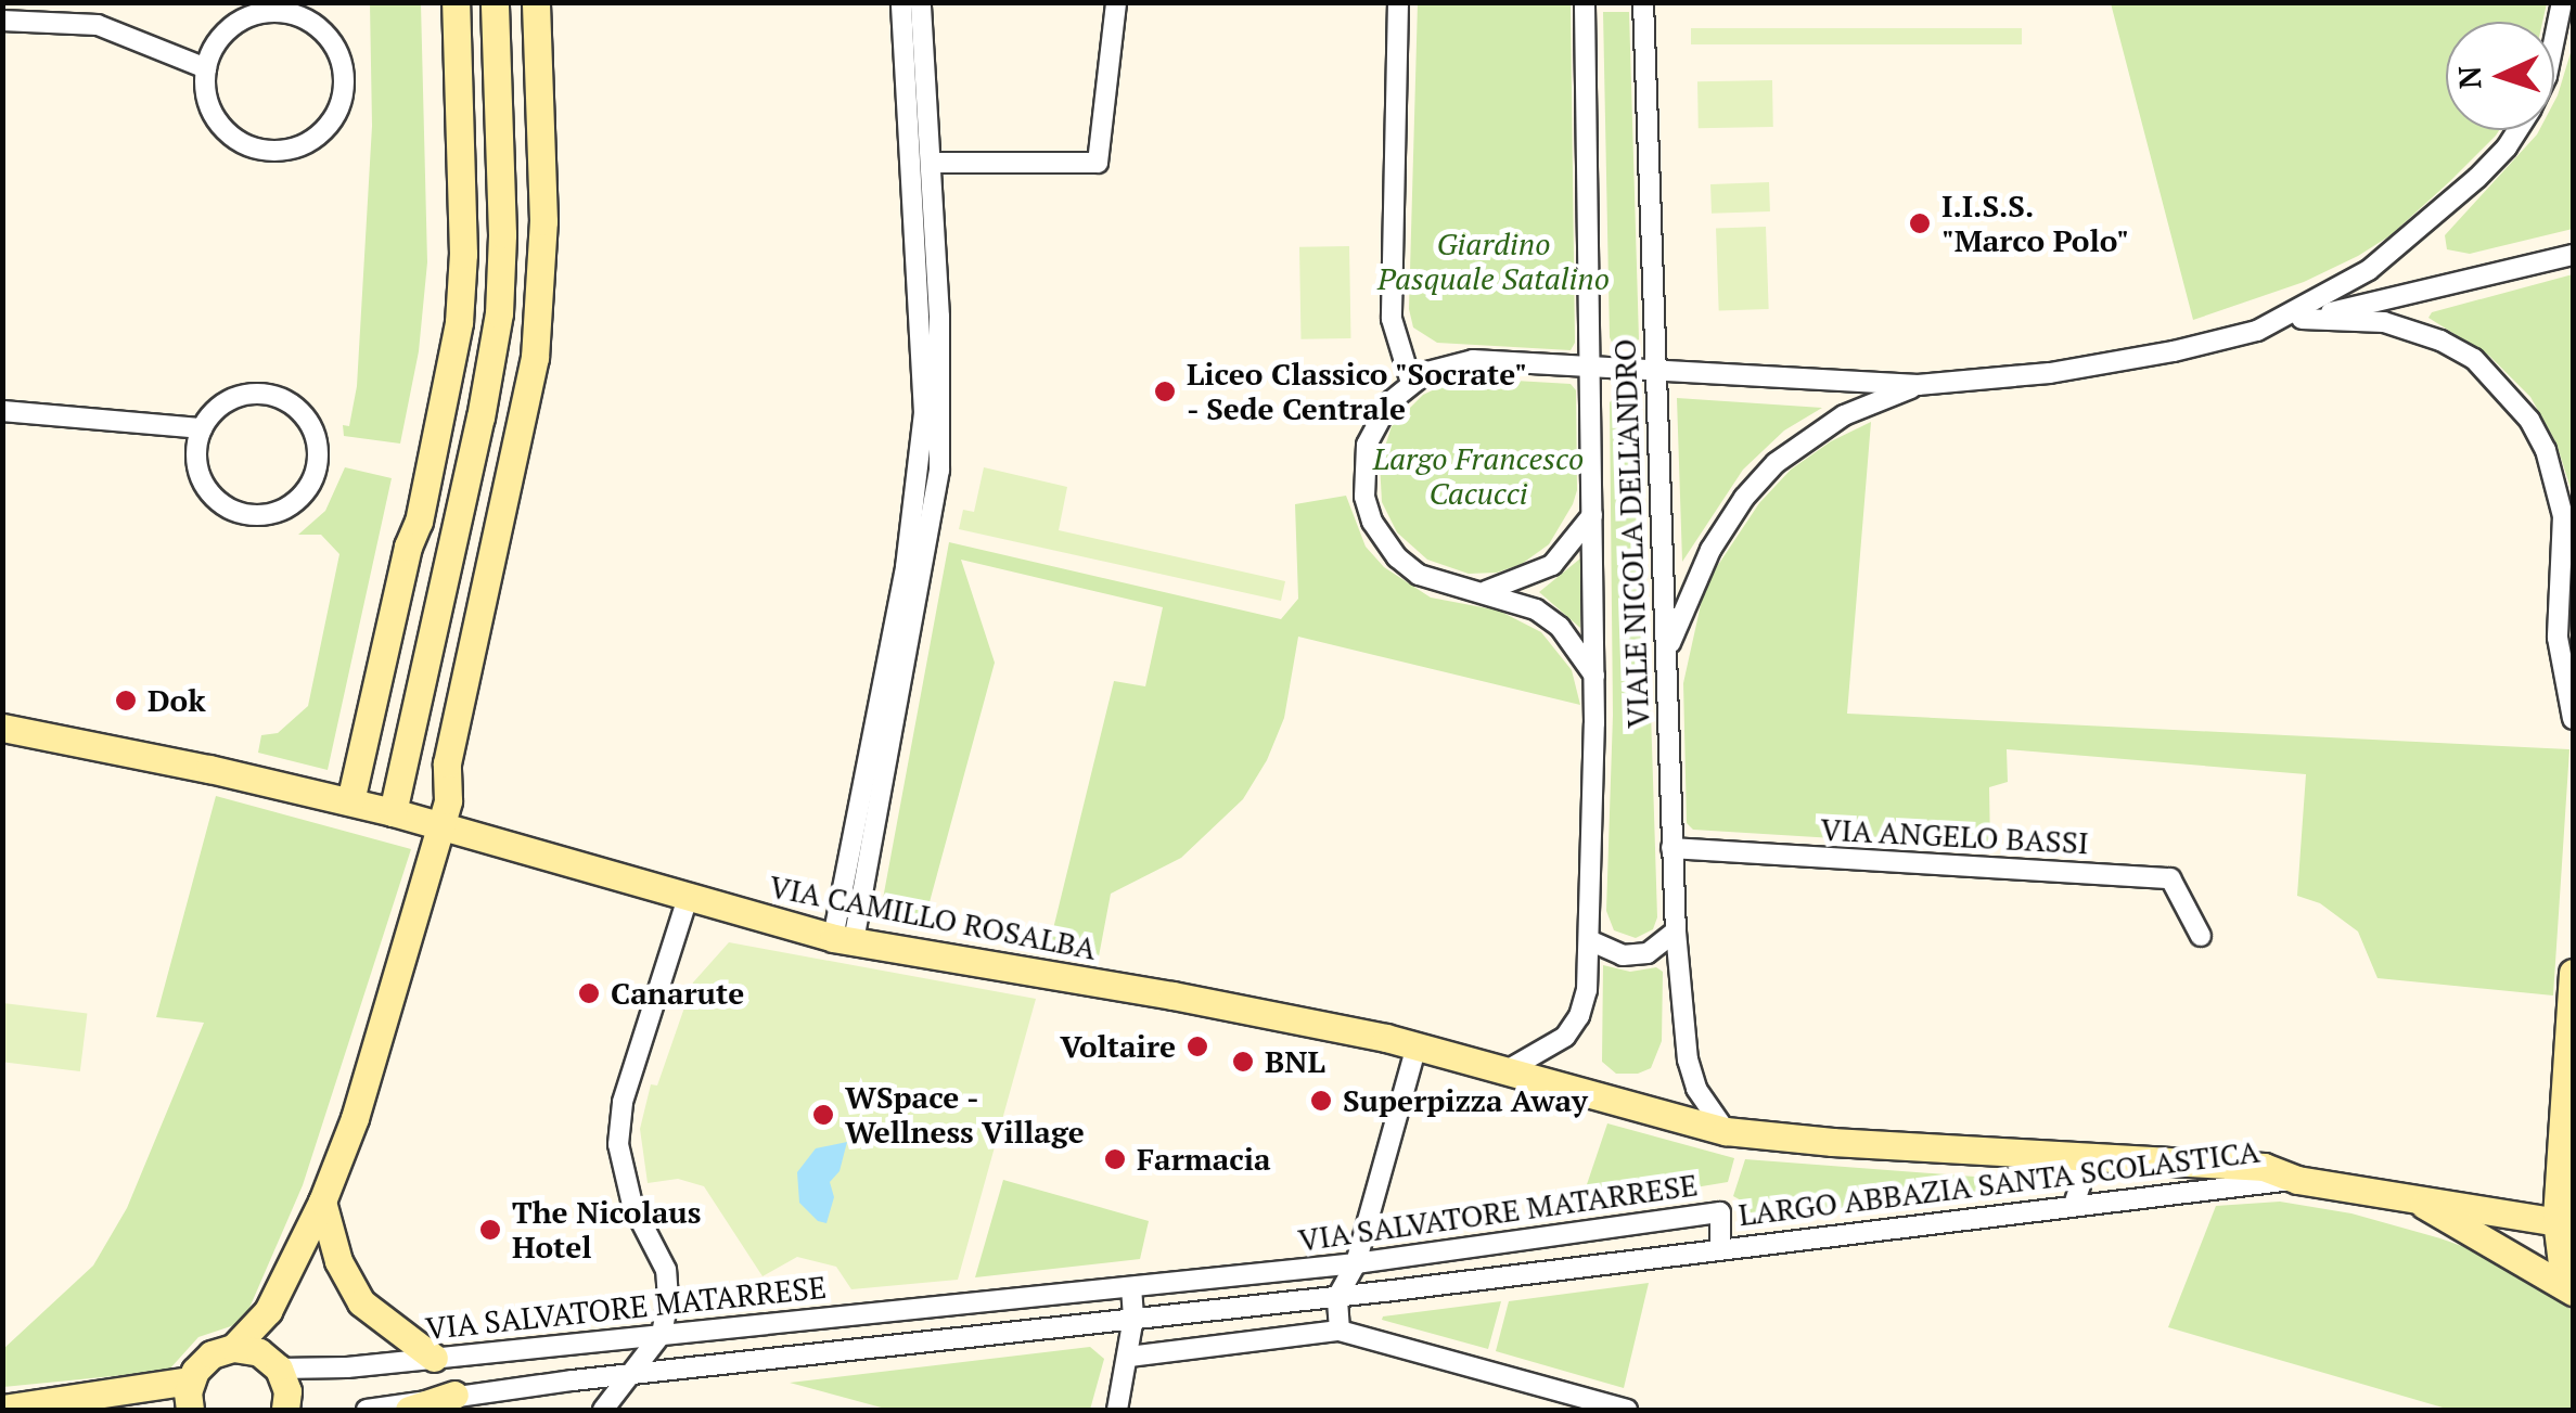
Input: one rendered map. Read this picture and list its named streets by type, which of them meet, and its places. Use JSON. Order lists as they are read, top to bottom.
{
  "streets": {
    "main road": ["VIA CAMILLO ROSALBA", "LARGO ABBAZIA SANTA SCOLASTICA"],
    "street": ["VIALE NICOLA DELL'ANDRO", "VIA ANGELO BASSI", "VIA SALVATORE MATARRESE"]
  },
  "crossings": [
    ["VIALE NICOLA DELL'ANDRO", "VIA ANGELO BASSI"],
    ["VIALE NICOLA DELL'ANDRO", "VIA CAMILLO ROSALBA"],
    ["VIALE NICOLA DELL'ANDRO", "LARGO ABBAZIA SANTA SCOLASTICA"],
    ["VIA CAMILLO ROSALBA", "LARGO ABBAZIA SANTA SCOLASTICA"],
    ["LARGO ABBAZIA SANTA SCOLASTICA", "VIA SALVATORE MATARRESE"]
  ],
  "parks": ["Giardino Pasquale Satalino", "Largo Francesco Cacucci"],
  "places": [
    "I.I.S.S. \"Marco Polo\"",
    "Liceo Classico \"Socrate\" - Sede Centrale",
    "Dok",
    "Canarute",
    "Voltaire",
    "BNL",
    "Superpizza Away",
    "WSpace - Wellness Village",
    "Farmacia",
    "The Nicolaus Hotel"
  ],
  "north": "left"
}
